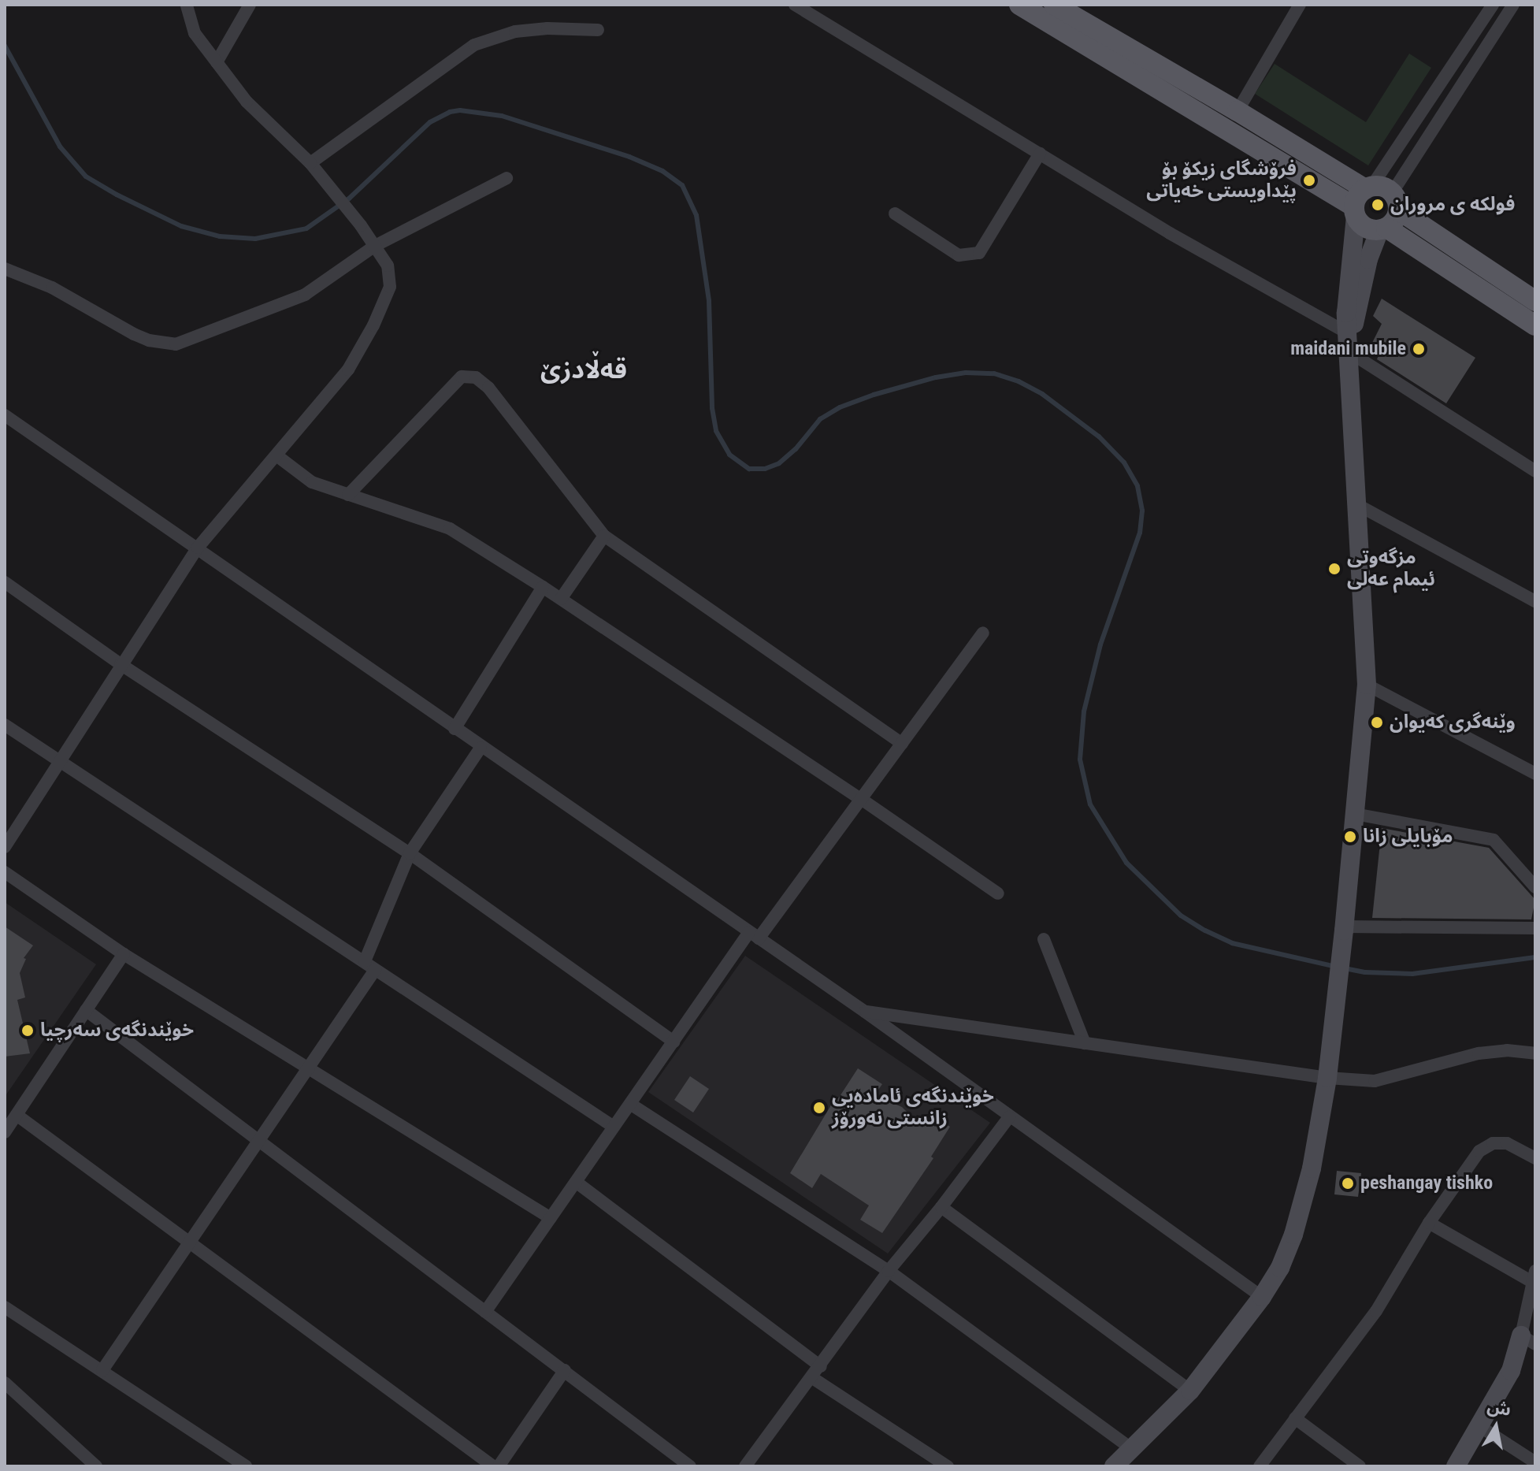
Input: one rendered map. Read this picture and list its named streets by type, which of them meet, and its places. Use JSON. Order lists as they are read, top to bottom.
{
  "districts": ["قەڵادزێ"],
  "places": [
    "فرۆشگای زیکۆ بۆ پێداویستی خەیاتی",
    "فولکه ی مروران",
    "maidani mubile",
    "مزگەوتی ئیمام عەلی",
    "وێنەگری کەیوان",
    "مۆبایلی زانا",
    "خوێندنگەی سەرچیا",
    "خوێندنگەی ئامادەیی زانستی نەورۆز",
    "peshangay tishko"
  ],
  "north": "top"
}
